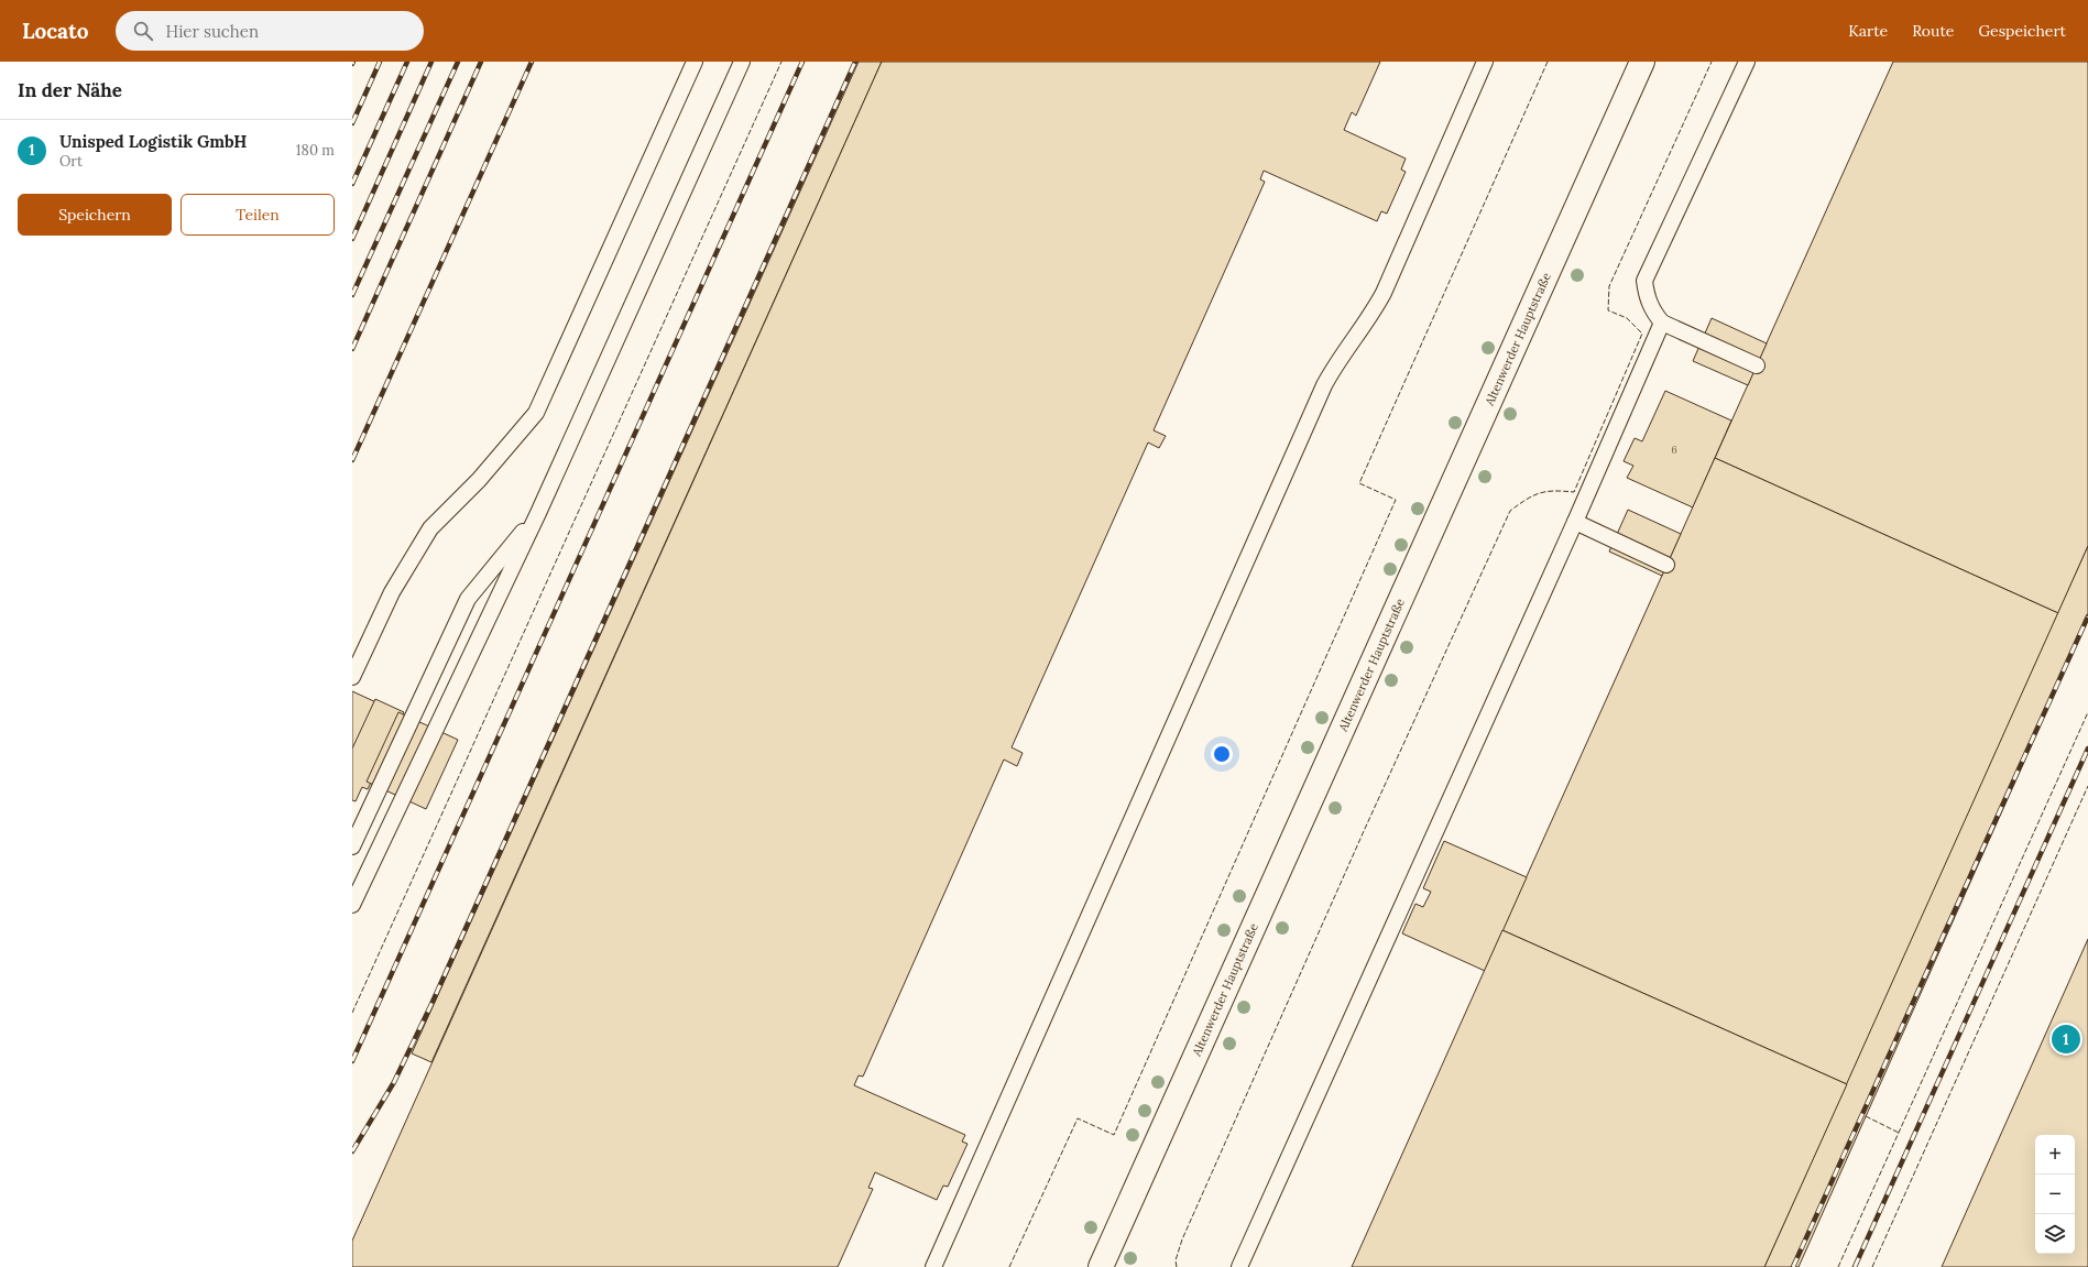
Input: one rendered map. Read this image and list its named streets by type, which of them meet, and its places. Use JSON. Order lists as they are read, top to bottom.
{
  "streets": {
    "street": ["Altenwerder Hauptstraße"]
  },
  "house_numbers": ["6"],
  "page": {
    "header": "Locato",
    "search": "Hier suchen",
    "nav": ["Karte", "Route", "Gespeichert"],
    "heading": "In der Nähe",
    "list": [
      {
        "mark": "1",
        "name": "Unisped Logistik GmbH",
        "note": "Ort",
        "value": "180 m"
      }
    ],
    "buttons": ["Speichern", "Teilen"],
    "pins": "1",
    "map_buttons": ["+", "−"]
  }
}
